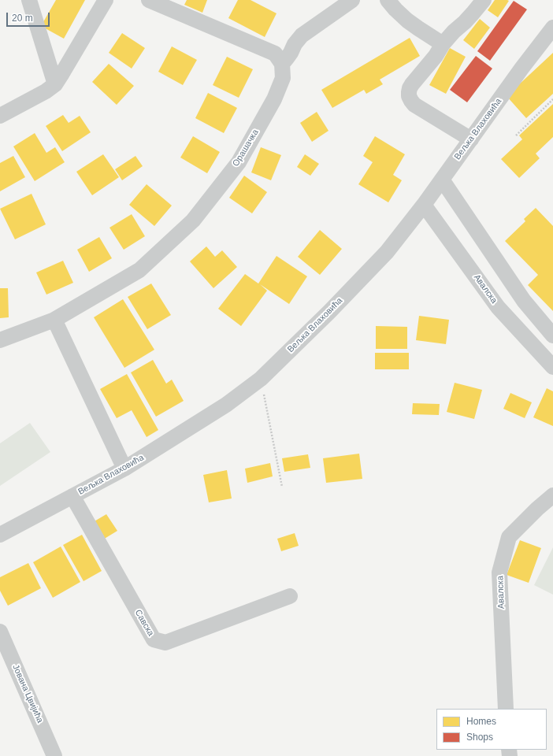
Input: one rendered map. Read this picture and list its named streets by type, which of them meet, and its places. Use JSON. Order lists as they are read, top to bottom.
{
  "streets": {
    "street": [
      "Вељка Влаховића",
      "Орашачка",
      "Авалска",
      "Савска",
      "Јована Цвијића"
    ]
  },
  "crossings": [
    ["Вељка Влаховића", "Авалска"],
    ["Вељка Влаховића", "Савска"]
  ],
  "legend": ["Homes", "Shops"],
  "scale_bar": "20 m"
}
